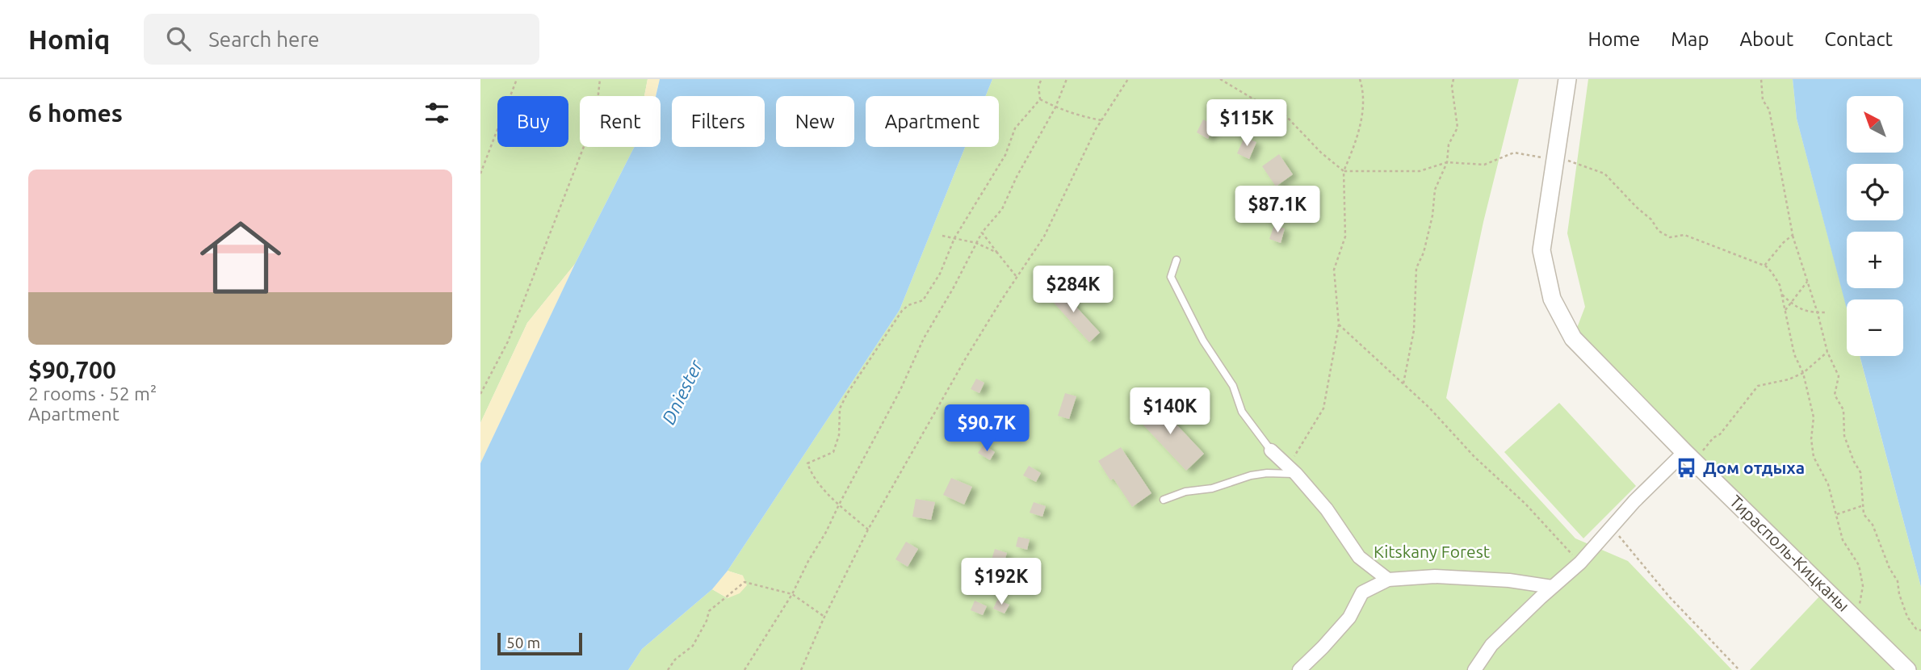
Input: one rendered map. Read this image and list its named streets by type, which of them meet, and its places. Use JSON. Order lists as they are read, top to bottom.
{
  "streets": {
    "street": ["Тирасполь-Кицканы"]
  },
  "water": ["Dniester"],
  "parks": ["Kitskany Forest"],
  "places": {
    "bus stop": ["Дом отдыха"]
  },
  "scale_bar": "50 m",
  "north": "top left",
  "page": {
    "header": "Homiq",
    "search": "Search here",
    "nav": [
      "Home",
      "Map",
      "About",
      "Contact"
    ],
    "heading": "6 homes",
    "map_buttons": ["+", "−"],
    "chip": [
      "Buy",
      "Rent",
      "Filters",
      "New",
      "Apartment"
    ],
    "price": [
      "$115K",
      "$87.1K",
      "$284K",
      "$140K",
      "$90.7K",
      "$192K"
    ],
    "list": [
      {
        "name": "$90,700",
        "note": "2 rooms · 52 m² · Apartment"
      }
    ],
    "scale": "50 m"
  }
}
